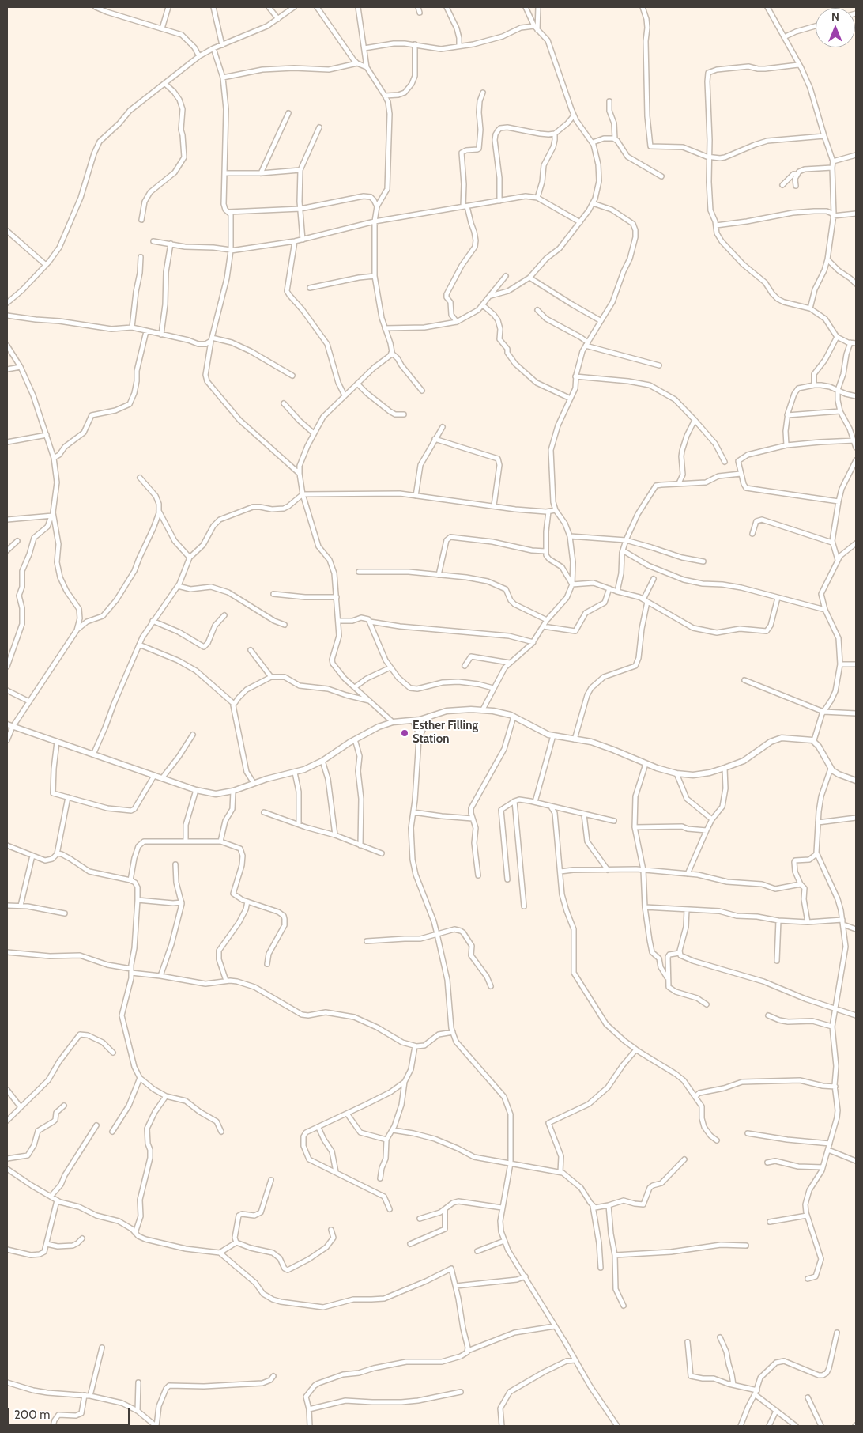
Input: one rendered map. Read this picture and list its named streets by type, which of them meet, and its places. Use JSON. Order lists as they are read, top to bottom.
{
  "places": ["Esther Filling Station"],
  "scale_bar": "200 m",
  "north": "top"
}
